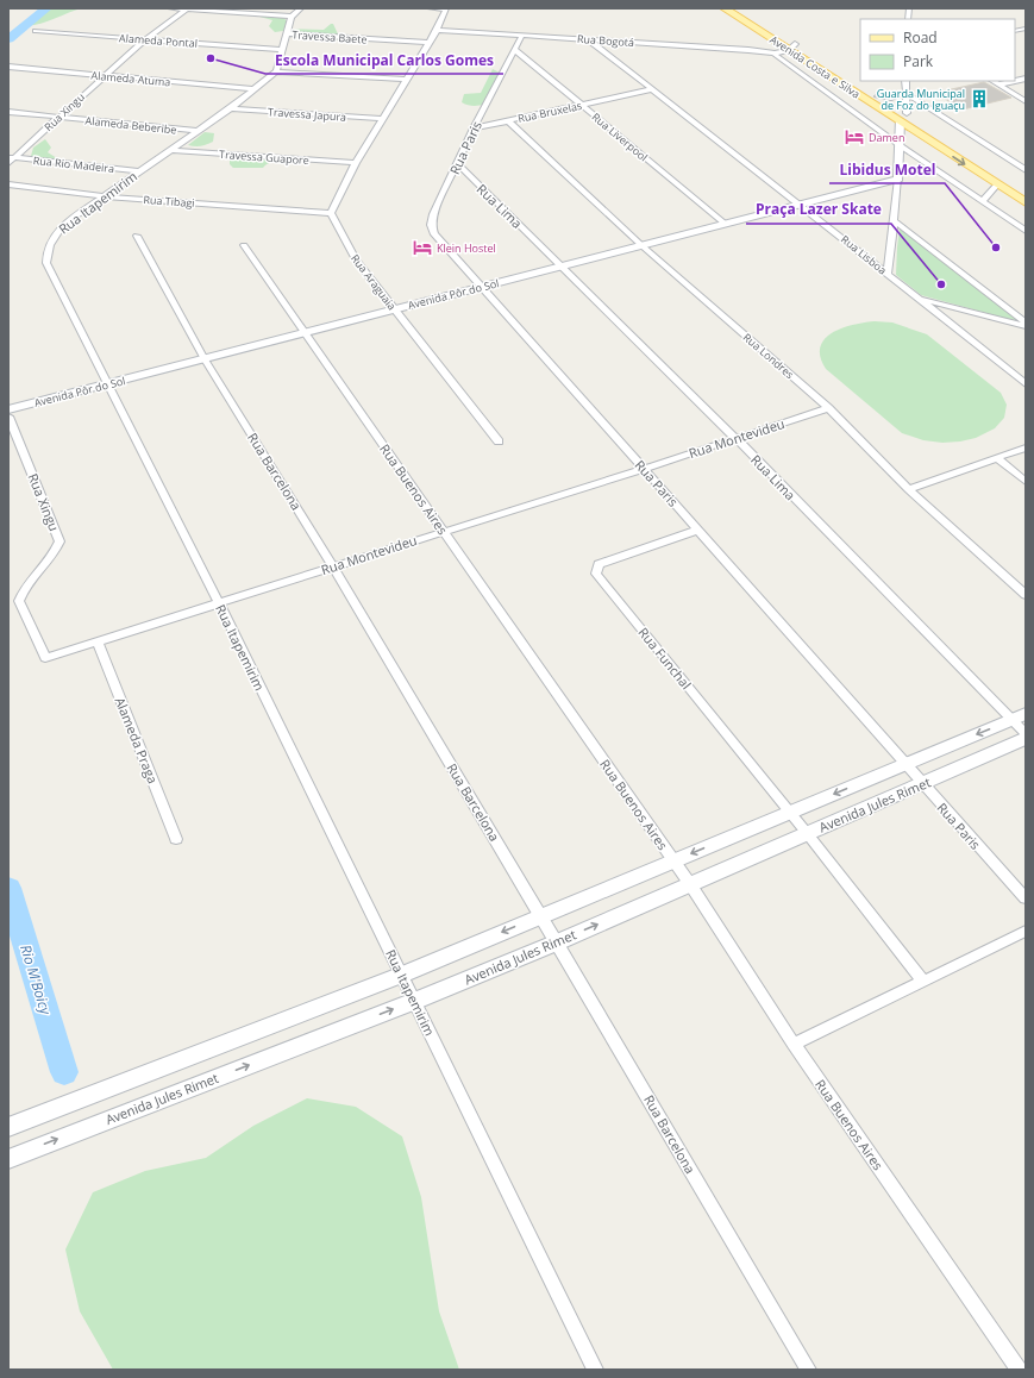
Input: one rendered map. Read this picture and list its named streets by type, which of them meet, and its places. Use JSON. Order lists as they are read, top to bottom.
{
  "streets": {
    "main road": ["Avenida Costa e Silva", "Avenida Pôr do Sol", "Avenida Jules Rimet"],
    "street": [
      "Travessa Baete",
      "Alameda Pontal",
      "Rua Bogotá",
      "Alameda Atuma",
      "Rua Xingu",
      "Rua Bruxelas",
      "Travessa Japura",
      "Alameda Beberibe",
      "Rua Liverpool",
      "Rua Paris",
      "Travessa Guapore",
      "Rua Rio Madeira",
      "Rua Tibagi",
      "Rua Itapemirim",
      "Rua Lima",
      "Rua Lisboa",
      "Rua Araguaia",
      "Rua Londres",
      "Rua Montevideu",
      "Rua Barcelona",
      "Rua Buenos Aires",
      "Rua Funchal",
      "Alameda Praga"
    ]
  },
  "crossings": [
    ["Alameda Pontal", "Rua Xingu"],
    ["Rua Bogotá", "Rua Paris"],
    ["Rua Bogotá", "Rua Lisboa"],
    ["Alameda Atuma", "Rua Xingu"],
    ["Alameda Atuma", "Rua Itapemirim"],
    ["Rua Xingu", "Alameda Beberibe"],
    ["Rua Xingu", "Rua Rio Madeira"],
    ["Rua Xingu", "Rua Montevideu"],
    ["Rua Bruxelas", "Rua Liverpool"],
    ["Rua Bruxelas", "Rua Paris"],
    ["Rua Bruxelas", "Rua Lisboa"],
    ["Rua Bruxelas", "Rua Londres"],
    ["Travessa Japura", "Rua Itapemirim"],
    ["Alameda Beberibe", "Rua Itapemirim"],
    ["Rua Liverpool", "Rua Paris"],
    ["Rua Liverpool", "Avenida Pôr do Sol"],
    ["Rua Paris", "Rua Lima"],
    ["Rua Paris", "Avenida Pôr do Sol"],
    ["Rua Paris", "Rua Montevideu"],
    ["Rua Paris", "Rua Funchal"],
    ["Rua Paris", "Avenida Jules Rimet"],
    ["Travessa Guapore", "Rua Itapemirim"],
    ["Rua Rio Madeira", "Rua Itapemirim"],
    ["Rua Tibagi", "Rua Itapemirim"],
    ["Rua Tibagi", "Rua Araguaia"],
    ["Rua Itapemirim", "Avenida Pôr do Sol"],
    ["Rua Itapemirim", "Rua Montevideu"],
    ["Rua Itapemirim", "Avenida Jules Rimet"],
    ["Rua Lima", "Avenida Pôr do Sol"],
    ["Rua Lima", "Rua Montevideu"],
    ["Rua Lima", "Avenida Jules Rimet"],
    ["Rua Lisboa", "Avenida Pôr do Sol"],
    ["Rua Araguaia", "Avenida Pôr do Sol"],
    ["Avenida Pôr do Sol", "Rua Londres"],
    ["Avenida Pôr do Sol", "Rua Barcelona"],
    ["Avenida Pôr do Sol", "Rua Buenos Aires"],
    ["Rua Londres", "Rua Montevideu"],
    ["Rua Montevideu", "Rua Barcelona"],
    ["Rua Montevideu", "Rua Buenos Aires"],
    ["Rua Montevideu", "Alameda Praga"],
    ["Rua Barcelona", "Avenida Jules Rimet"],
    ["Rua Buenos Aires", "Avenida Jules Rimet"],
    ["Rua Funchal", "Avenida Jules Rimet"]
  ],
  "water": ["Rio M'Boicy"],
  "places": {
    "other": ["Escola Municipal Carlos Gomes", "Libidus Motel", "Praça Lazer Skate"],
    "building": ["Guarda Municipal de Foz do Iguaçu"],
    "hotel": ["Damen", "Klein Hostel"]
  },
  "legend": ["Road", "Park"]
}
